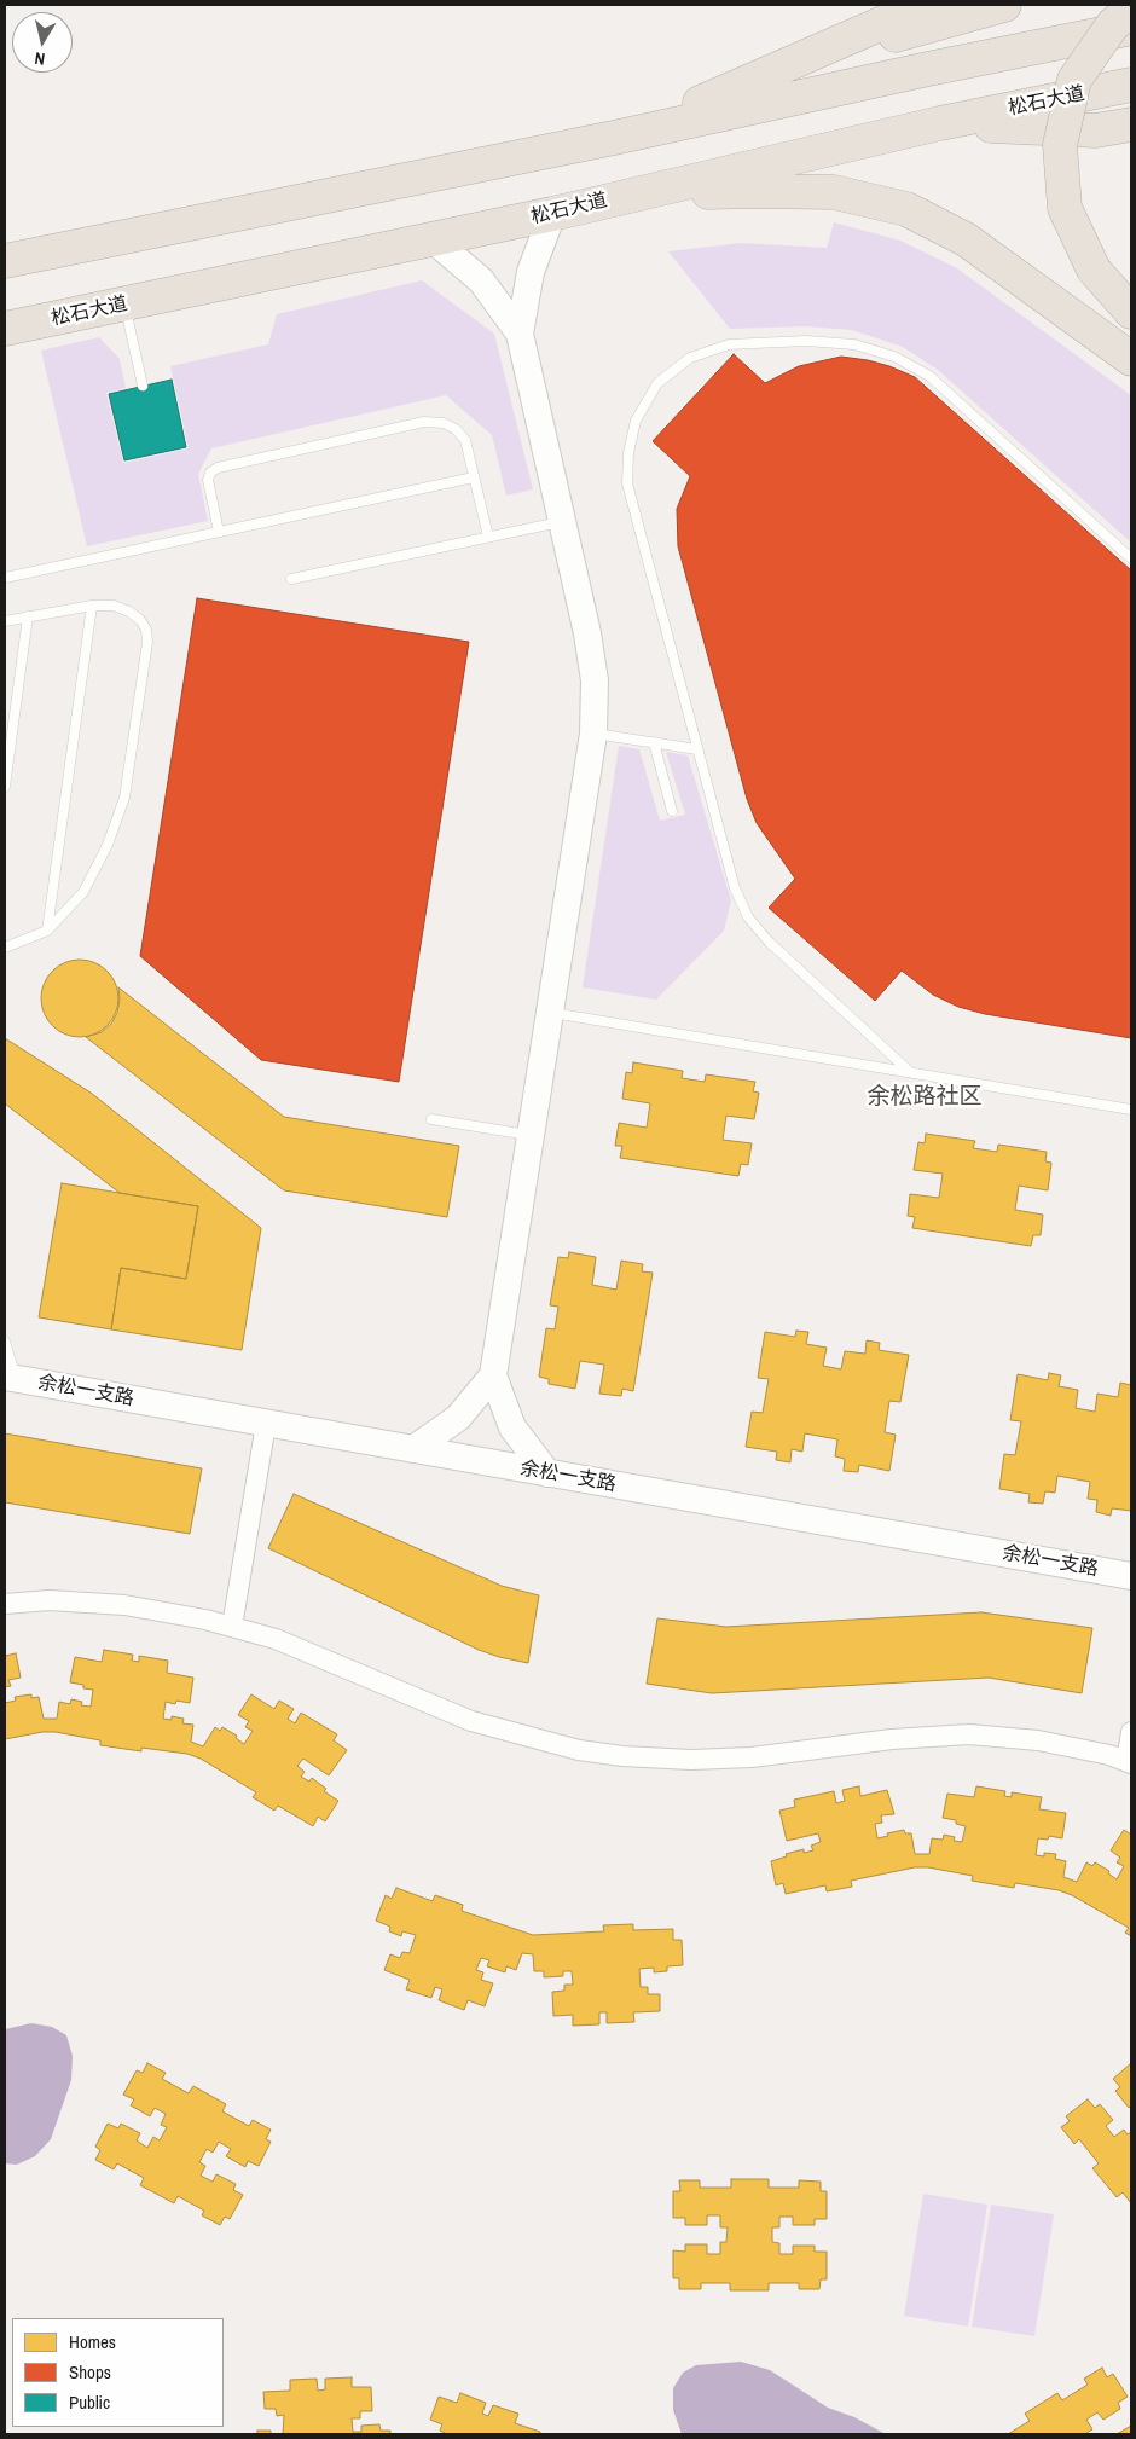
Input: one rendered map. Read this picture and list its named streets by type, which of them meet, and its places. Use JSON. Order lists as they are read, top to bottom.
{
  "streets": {
    "highway": ["松石大道"],
    "street": ["余松一支路"]
  },
  "districts": ["余松路社区"],
  "legend": ["Homes", "Shops", "Public"],
  "north": "bottom"
}
